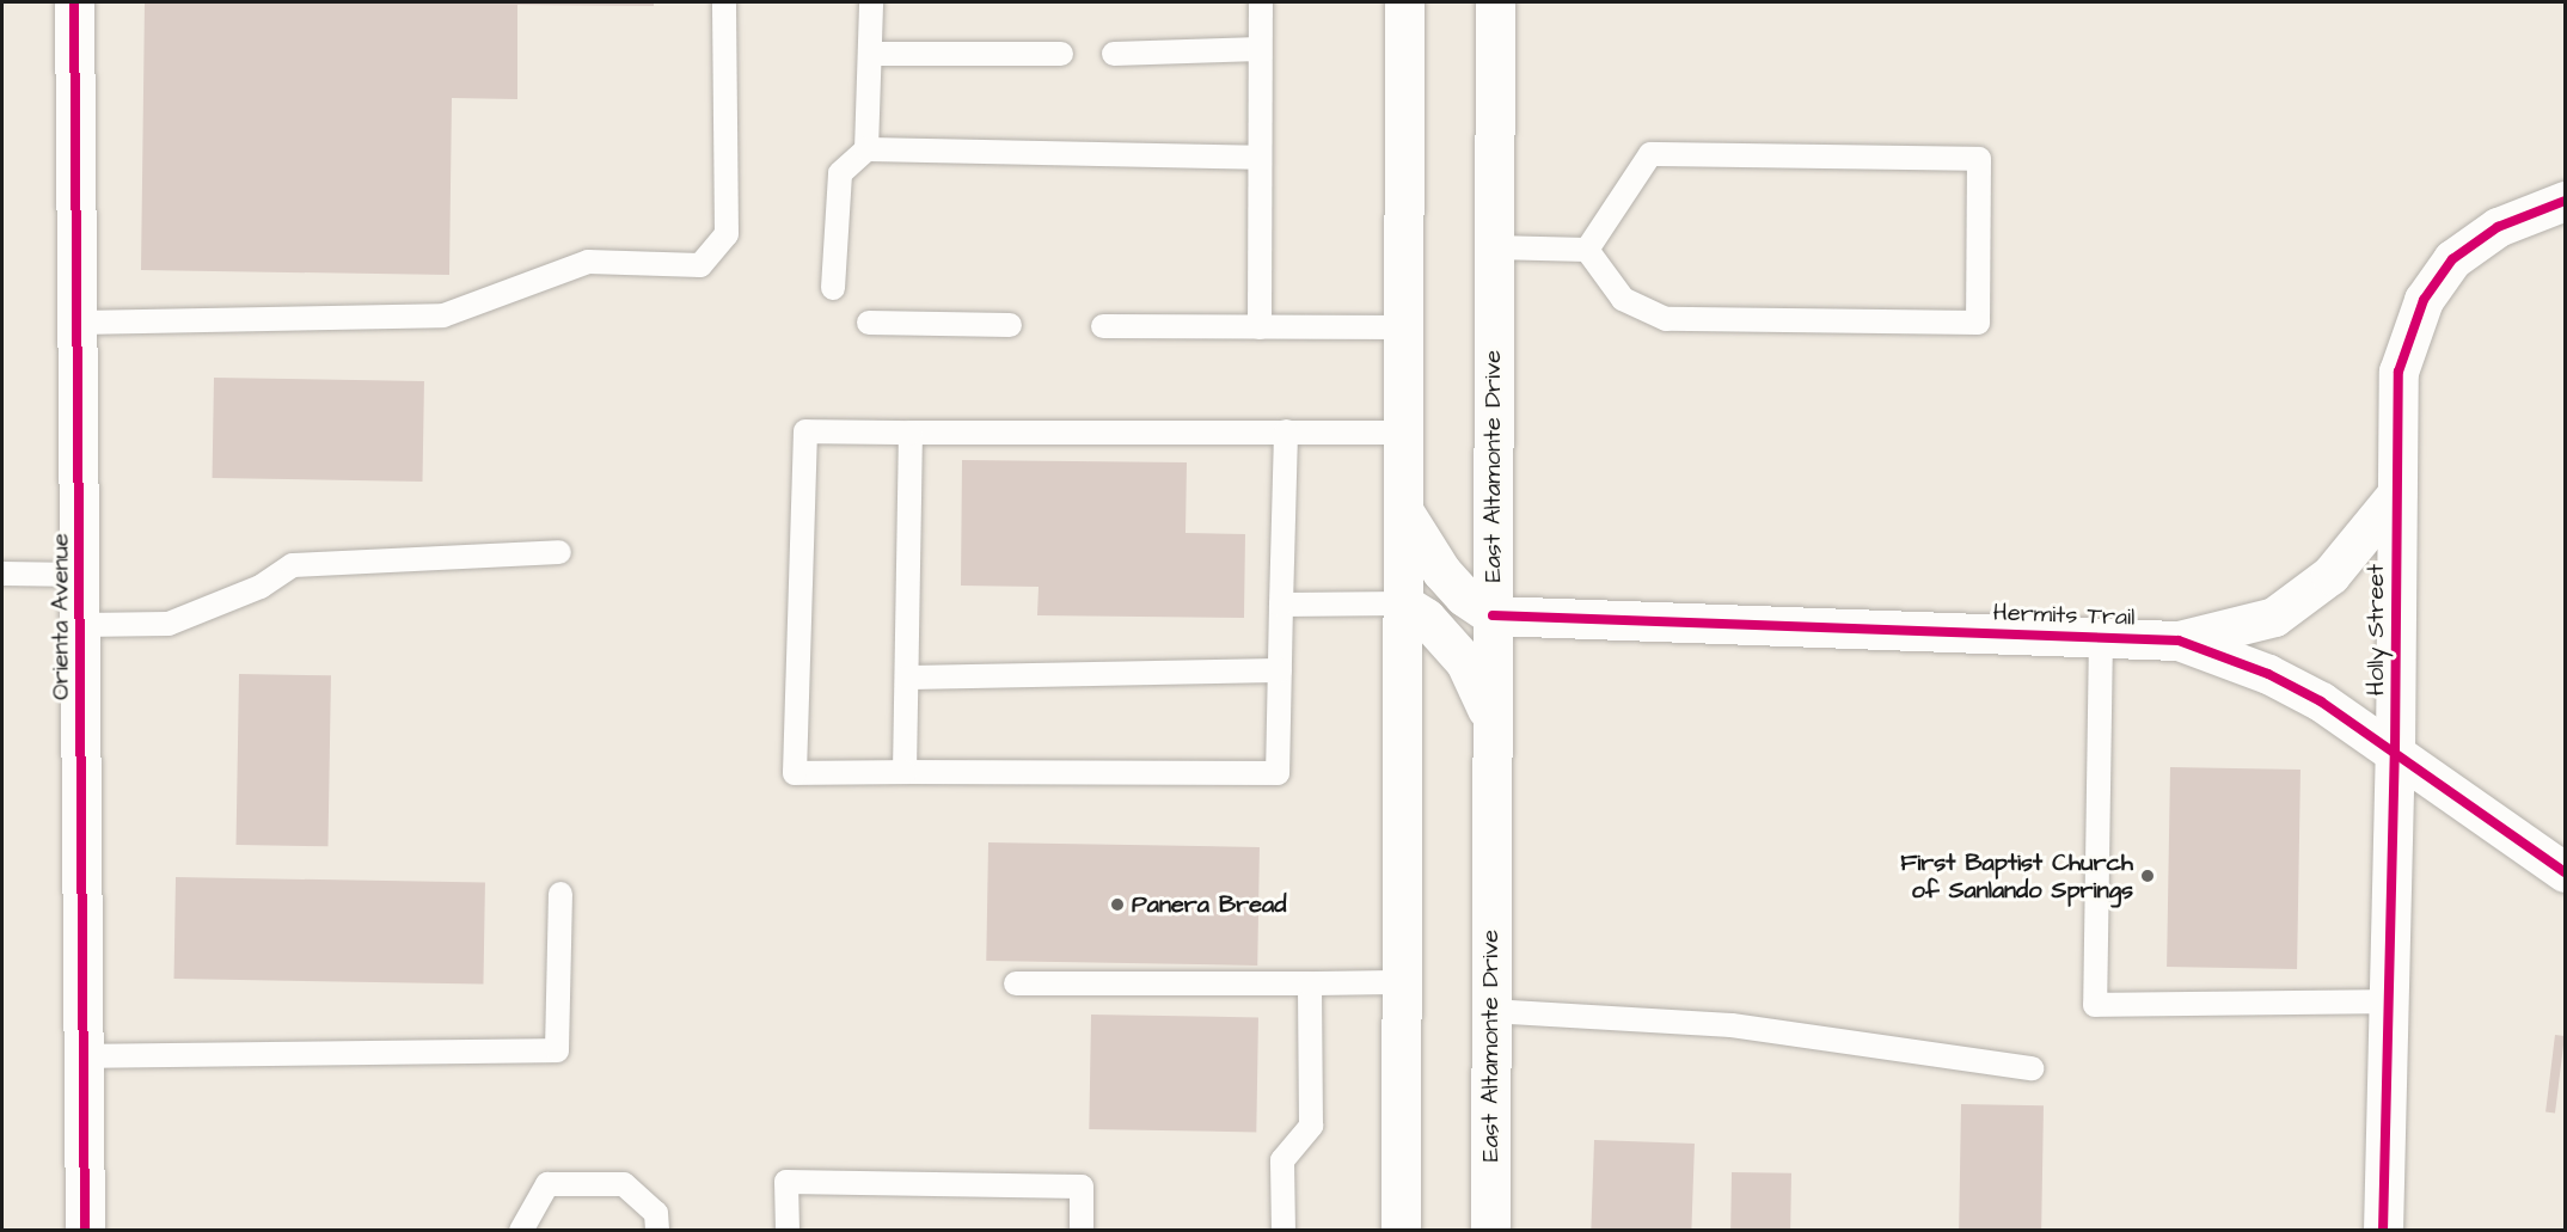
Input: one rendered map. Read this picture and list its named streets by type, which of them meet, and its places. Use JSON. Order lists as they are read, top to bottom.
{
  "streets": {
    "street": [
      "East Altamonte Drive",
      "Hermits Trail",
      "Orienta Avenue",
      "Holly Street"
    ]
  },
  "crossings": [
    ["East Altamonte Drive", "Hermits Trail"],
    ["Hermits Trail", "Holly Street"]
  ],
  "places": ["First Baptist Church of Sanlando Springs", "Panera Bread"]
}
